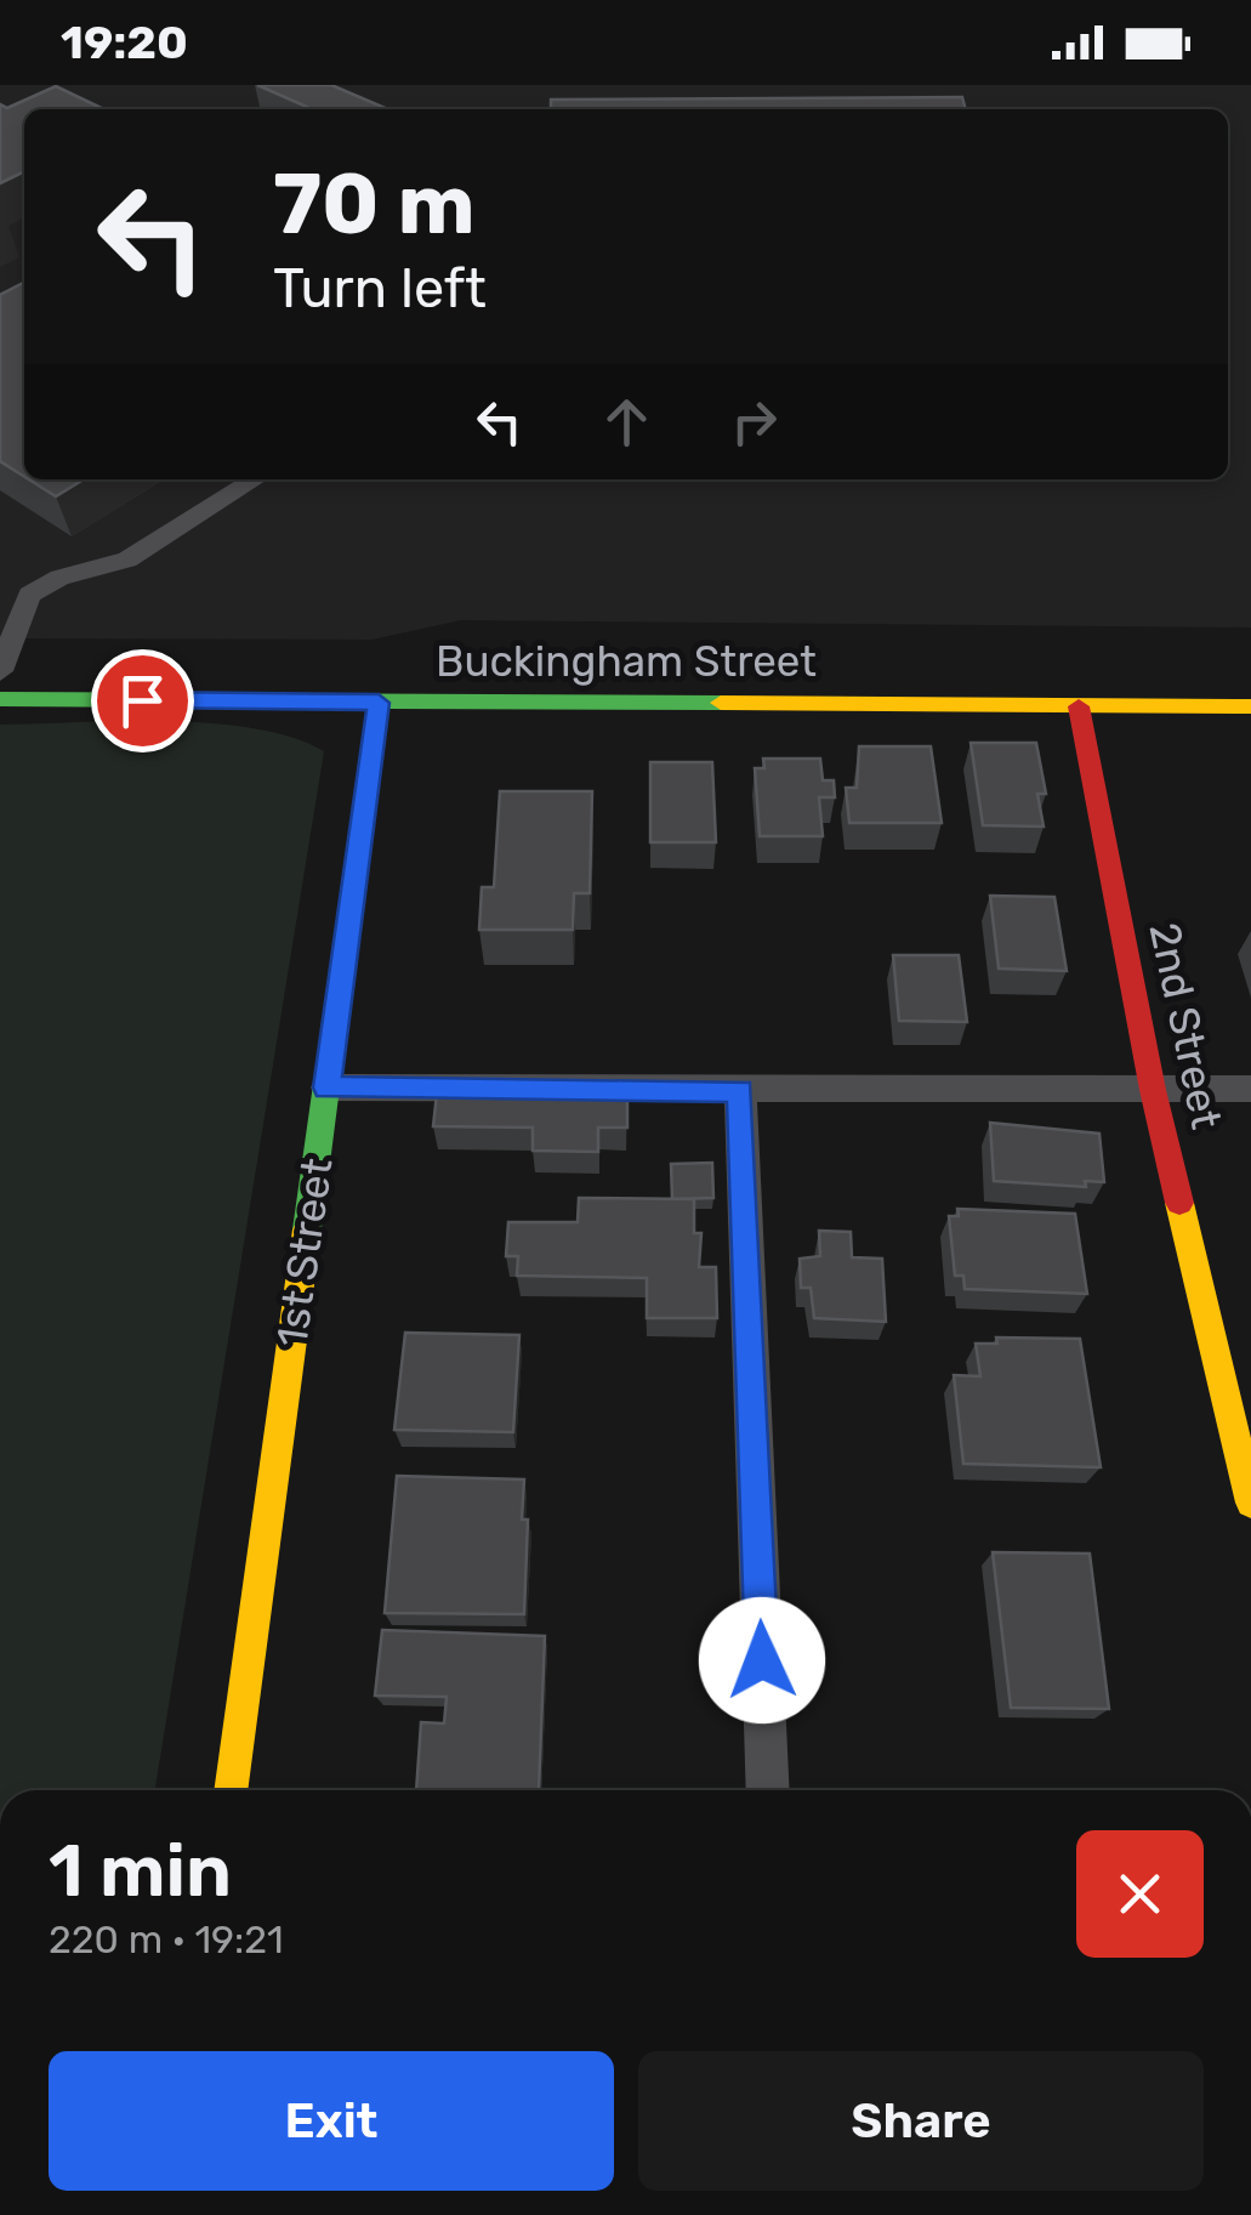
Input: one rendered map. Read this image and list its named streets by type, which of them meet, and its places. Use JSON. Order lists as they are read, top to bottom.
{
  "streets": {
    "street": ["Buckingham Street", "2nd Street", "1st Street"]
  },
  "crossings": [
    ["Buckingham Street", "2nd Street"],
    ["Buckingham Street", "1st Street"]
  ],
  "page": {
    "status": "19:20",
    "turn": ["70 m", "Turn left"],
    "heading": ["1 min", "220 m · 19:21"],
    "buttons": ["Exit", "Share"]
  }
}
